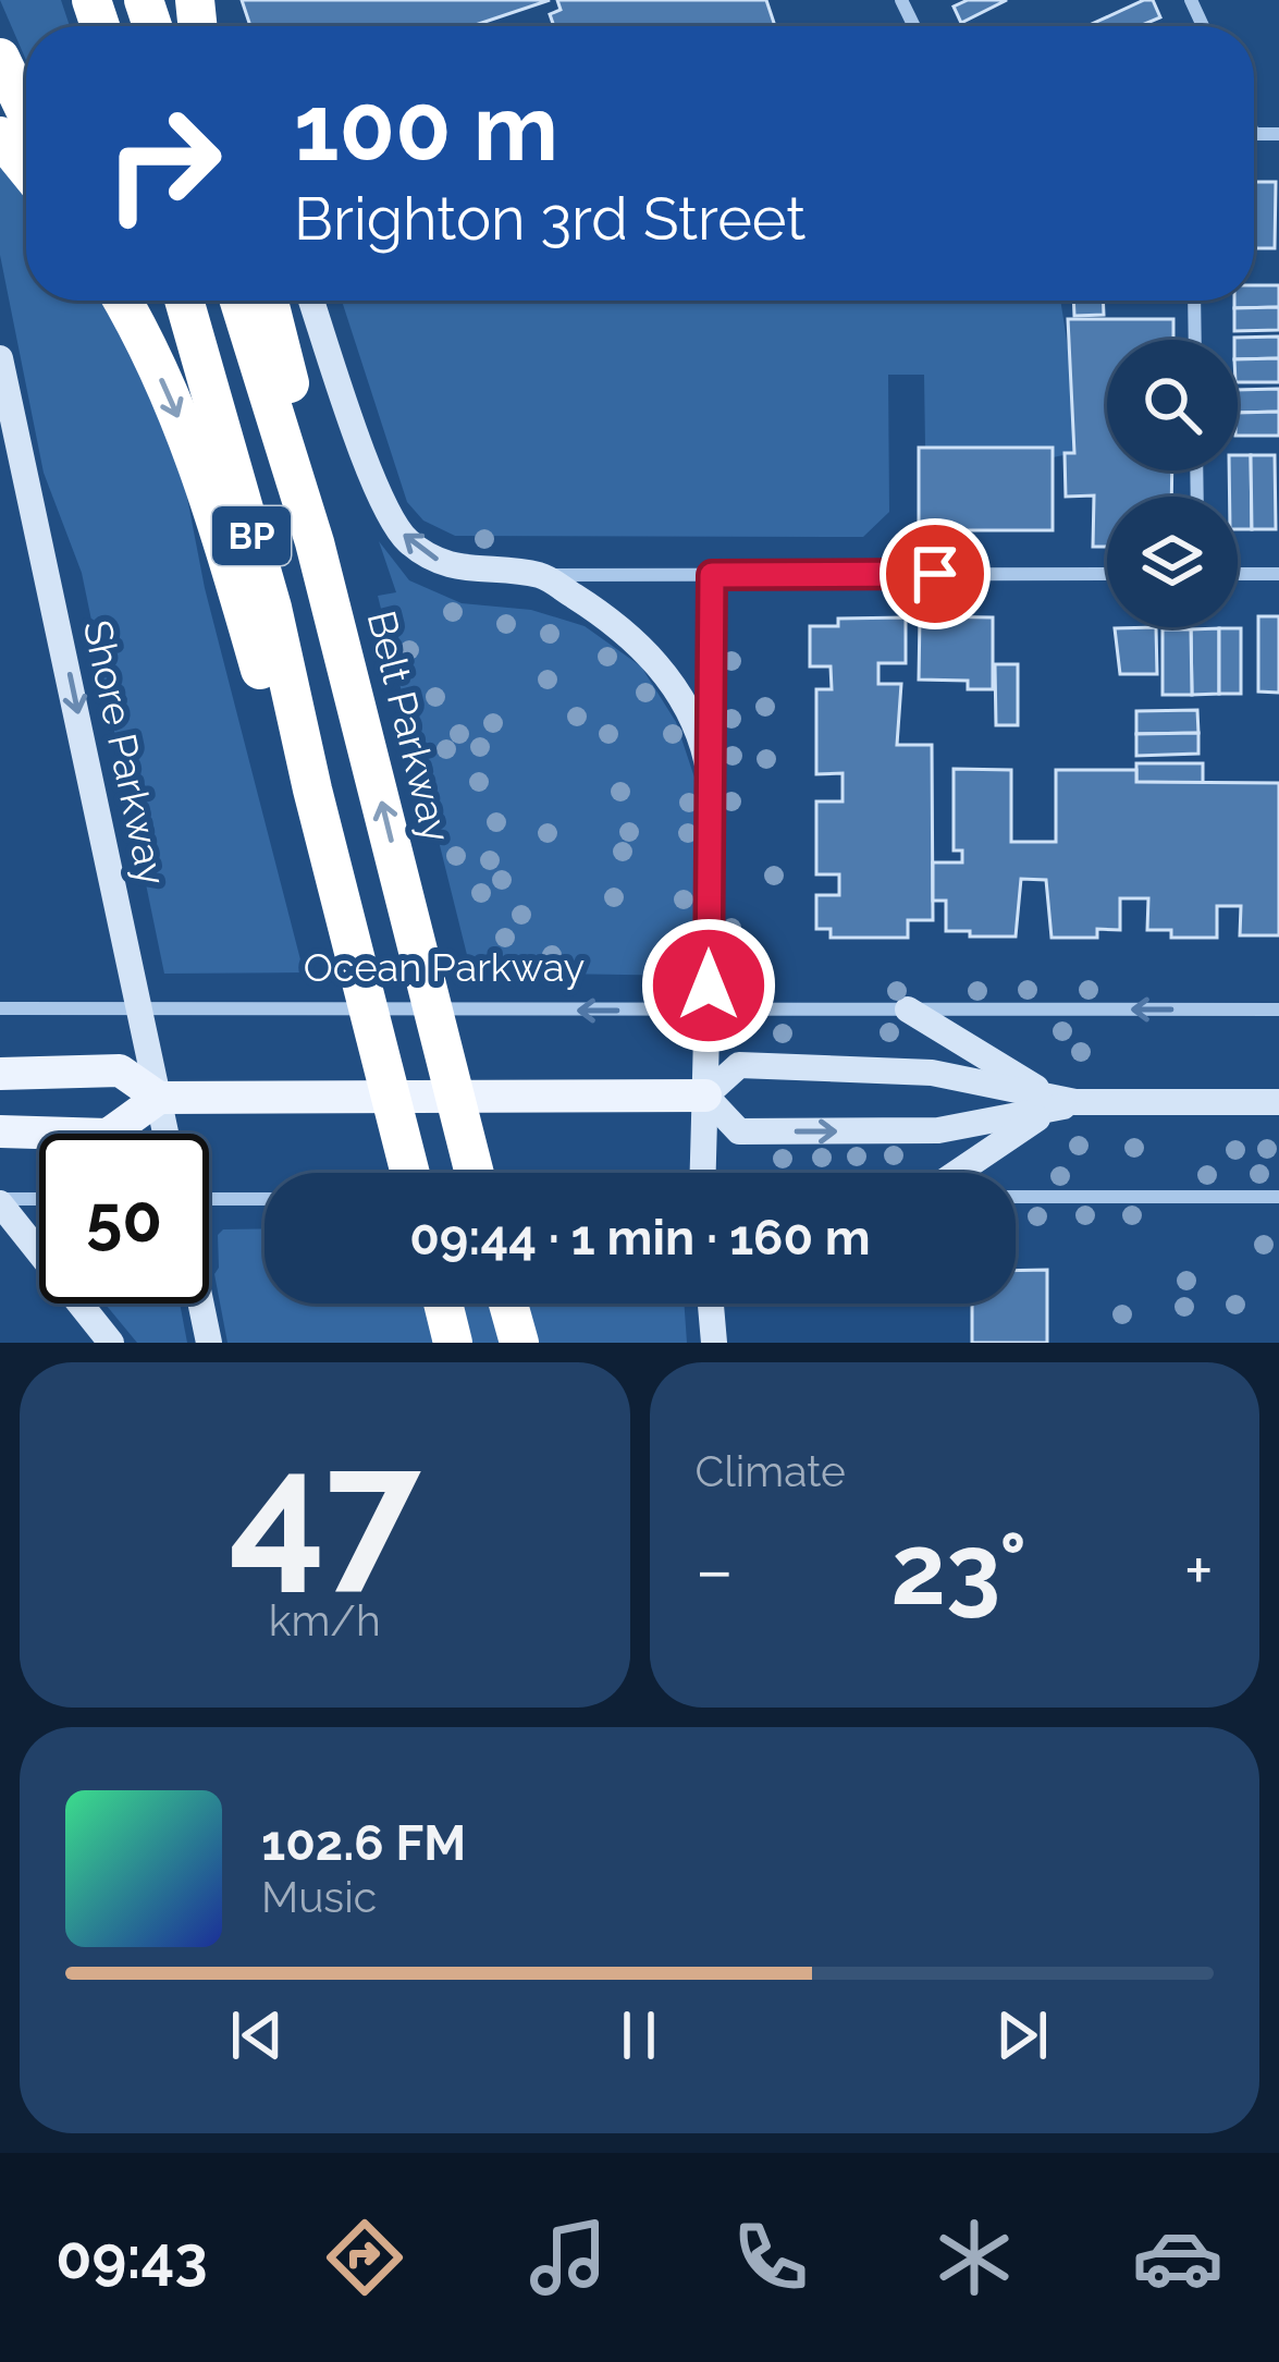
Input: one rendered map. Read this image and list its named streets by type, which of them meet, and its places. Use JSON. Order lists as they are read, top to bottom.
{
  "streets": {
    "highway": ["BP", "Belt Parkway"],
    "main road": ["Shore Parkway"],
    "street": ["Ocean Parkway"]
  },
  "crossings": [
    ["Shore Parkway", "Ocean Parkway"]
  ],
  "one_way": ["Shore Parkway", "Ocean Parkway"],
  "page": {
    "turn": ["100 m", "Brighton 3rd Street"],
    "limit": "50",
    "trip": "09:44 · 1 min · 160 m",
    "tile": [
      ["47", "km/h"],
      "Climate"
    ],
    "heat": ["−", "23°", "+"],
    "song": ["102.6 FM", "Music"],
    "tabs": "09:43"
  }
}
